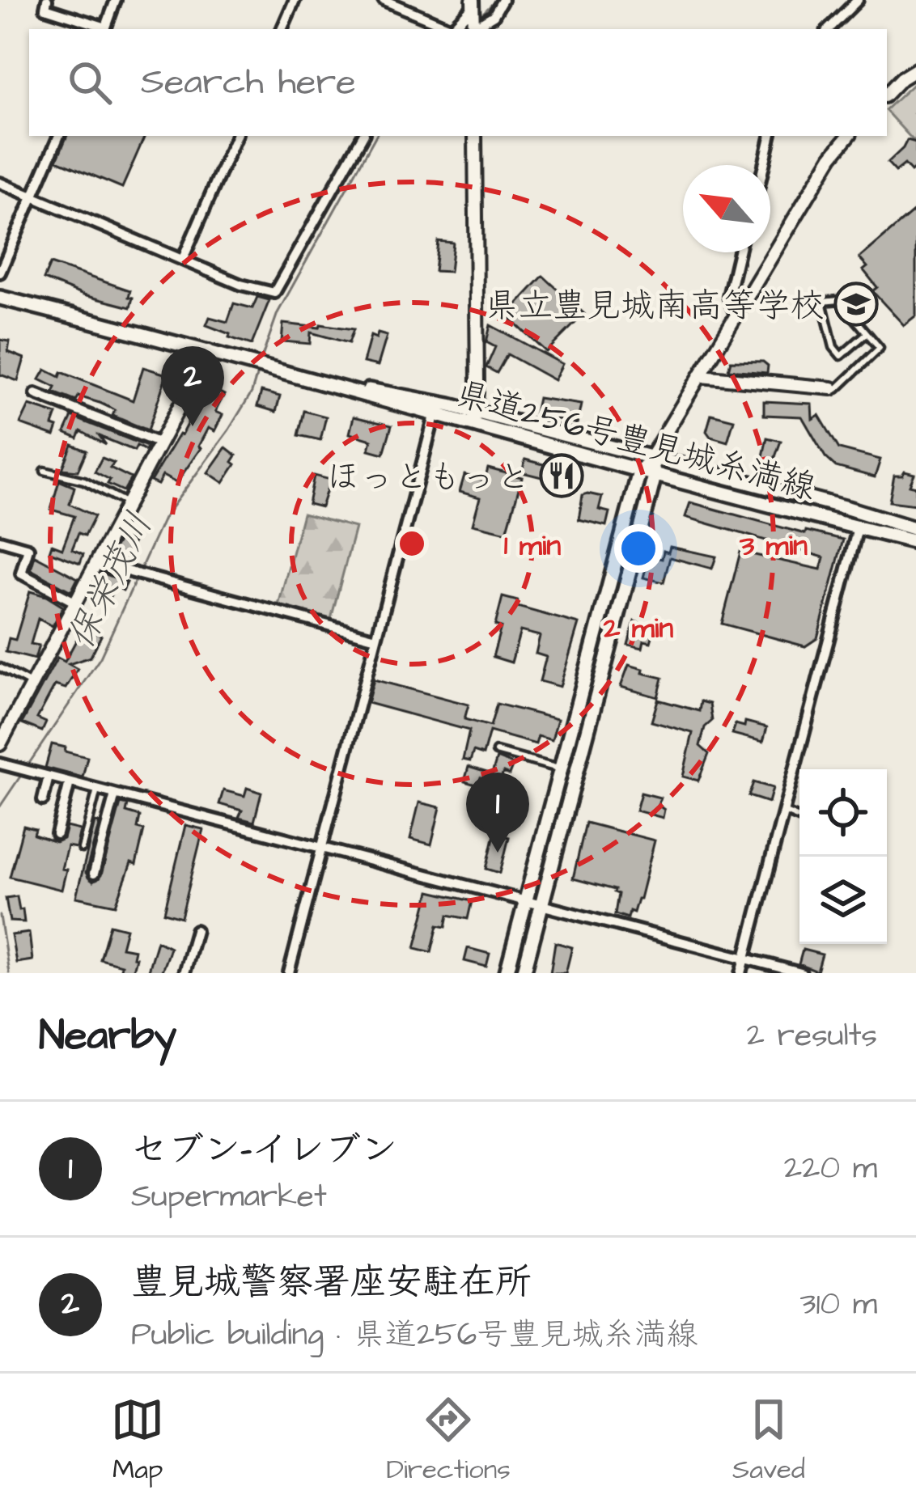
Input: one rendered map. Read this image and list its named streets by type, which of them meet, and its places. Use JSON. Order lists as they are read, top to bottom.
{
  "streets": {
    "main road": ["県道256号豊見城糸満線"]
  },
  "water": ["保栄茂川"],
  "places": {
    "school or university": ["県立豊見城南高等学校"],
    "restaurant": ["ほっともっと"]
  },
  "north": "top left",
  "page": {
    "search": "Search here",
    "pins": ["2", "1"],
    "heading": ["Nearby", "2 results"],
    "list": [
      {
        "mark": "1",
        "name": "セブン-イレブン",
        "note": "Supermarket",
        "value": "220 m"
      },
      {
        "mark": "2",
        "name": "豊見城警察署座安駐在所",
        "note": "Public building · 県道256号豊見城糸満線",
        "value": "310 m"
      }
    ],
    "nav": ["Map", "Directions", "Saved"]
  },
  "rings": ["1 min", "3 min", "2 min"]
}
